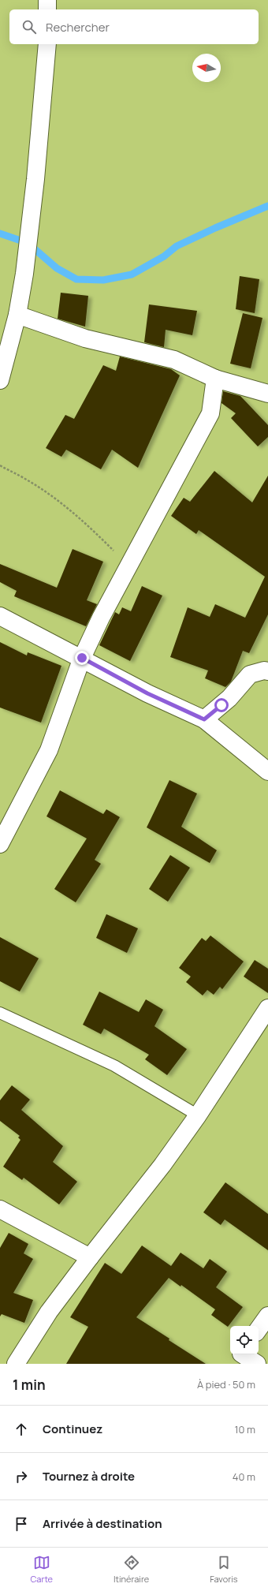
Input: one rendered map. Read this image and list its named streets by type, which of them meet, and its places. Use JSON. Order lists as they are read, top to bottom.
{
  "north": "left",
  "page": {
    "search": "Rechercher",
    "heading": ["1 min", "À pied · 50 m"],
    "list": [
      ["Continuez", "10 m"],
      ["Tournez à droite", "40 m"],
      "Arrivée à destination"
    ],
    "nav": ["Carte", "Itinéraire", "Favoris"]
  }
}
